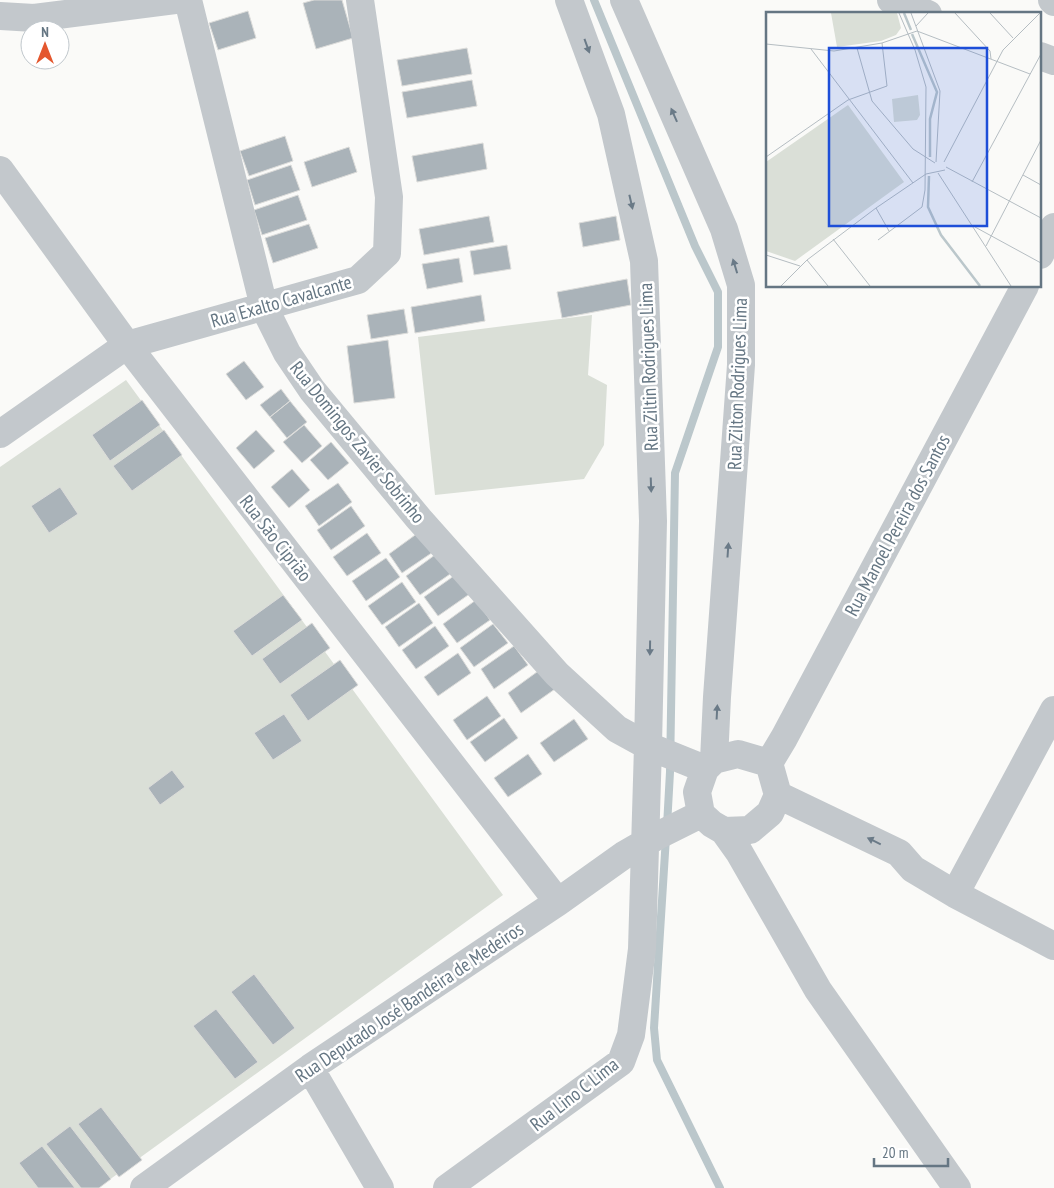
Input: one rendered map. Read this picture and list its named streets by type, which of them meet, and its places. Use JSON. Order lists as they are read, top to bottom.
{
  "streets": {
    "street": [
      "Rua Exalto Cavalcante",
      "Rua Ziltin Rodrigues Lima",
      "Rua Zilton Rodrigues Lima",
      "Rua Domingos Zavier Sobrinho",
      "Rua Manoel Pereira dos Santos",
      "Rua São Ciprião",
      "Rua Deputado José Bandeira de Medeiros",
      "Rua Lino C Lima"
    ]
  },
  "crossings": [
    ["Rua Exalto Cavalcante", "Rua Domingos Zavier Sobrinho"],
    ["Rua Exalto Cavalcante", "Rua São Ciprião"],
    ["Rua Ziltin Rodrigues Lima", "Rua Domingos Zavier Sobrinho"],
    ["Rua Zilton Rodrigues Lima", "Rua Domingos Zavier Sobrinho"],
    ["Rua Zilton Rodrigues Lima", "Rua Deputado José Bandeira de Medeiros"],
    ["Rua Zilton Rodrigues Lima", "Rua Lino C Lima"],
    ["Rua São Ciprião", "Rua Deputado José Bandeira de Medeiros"],
    ["Rua Deputado José Bandeira de Medeiros", "Rua Lino C Lima"]
  ],
  "one_way": ["Rua Ziltin Rodrigues Lima", "Rua Zilton Rodrigues Lima"],
  "scale_bar": "20 m",
  "north": "top"
}
